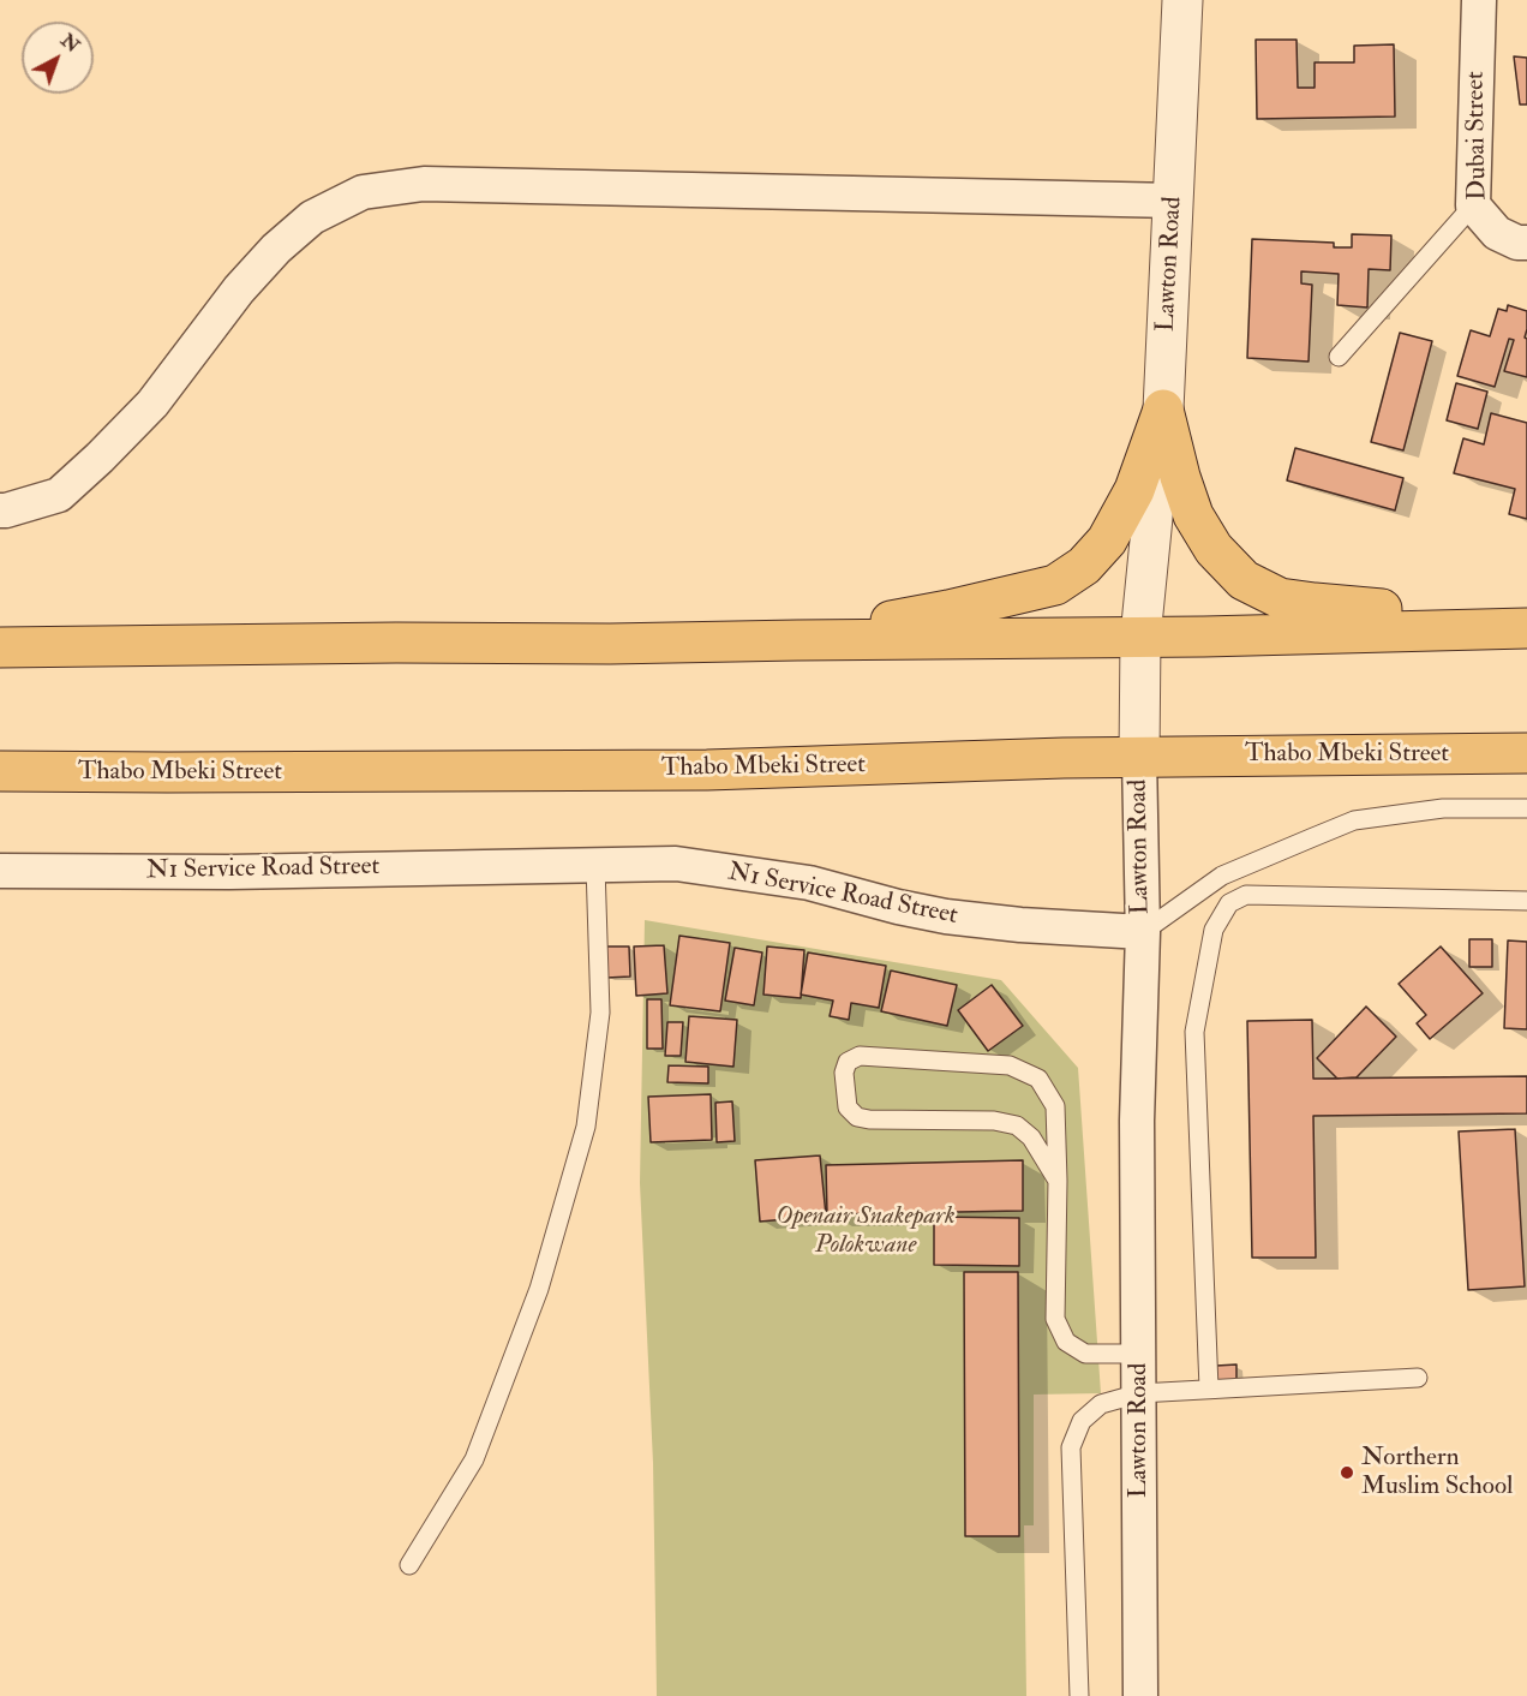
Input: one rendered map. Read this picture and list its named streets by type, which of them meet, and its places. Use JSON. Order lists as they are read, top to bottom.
{
  "streets": {
    "main road": ["Thabo Mbeki Street"],
    "street": ["Dubai Street", "Lawton Road", "N1 Service Road Street"]
  },
  "crossings": [
    ["Lawton Road", "Thabo Mbeki Street"],
    ["Lawton Road", "N1 Service Road Street"]
  ],
  "parks": ["Openair Snakepark Polokwane"],
  "places": ["Northern Muslim School"],
  "north": "top right"
}
